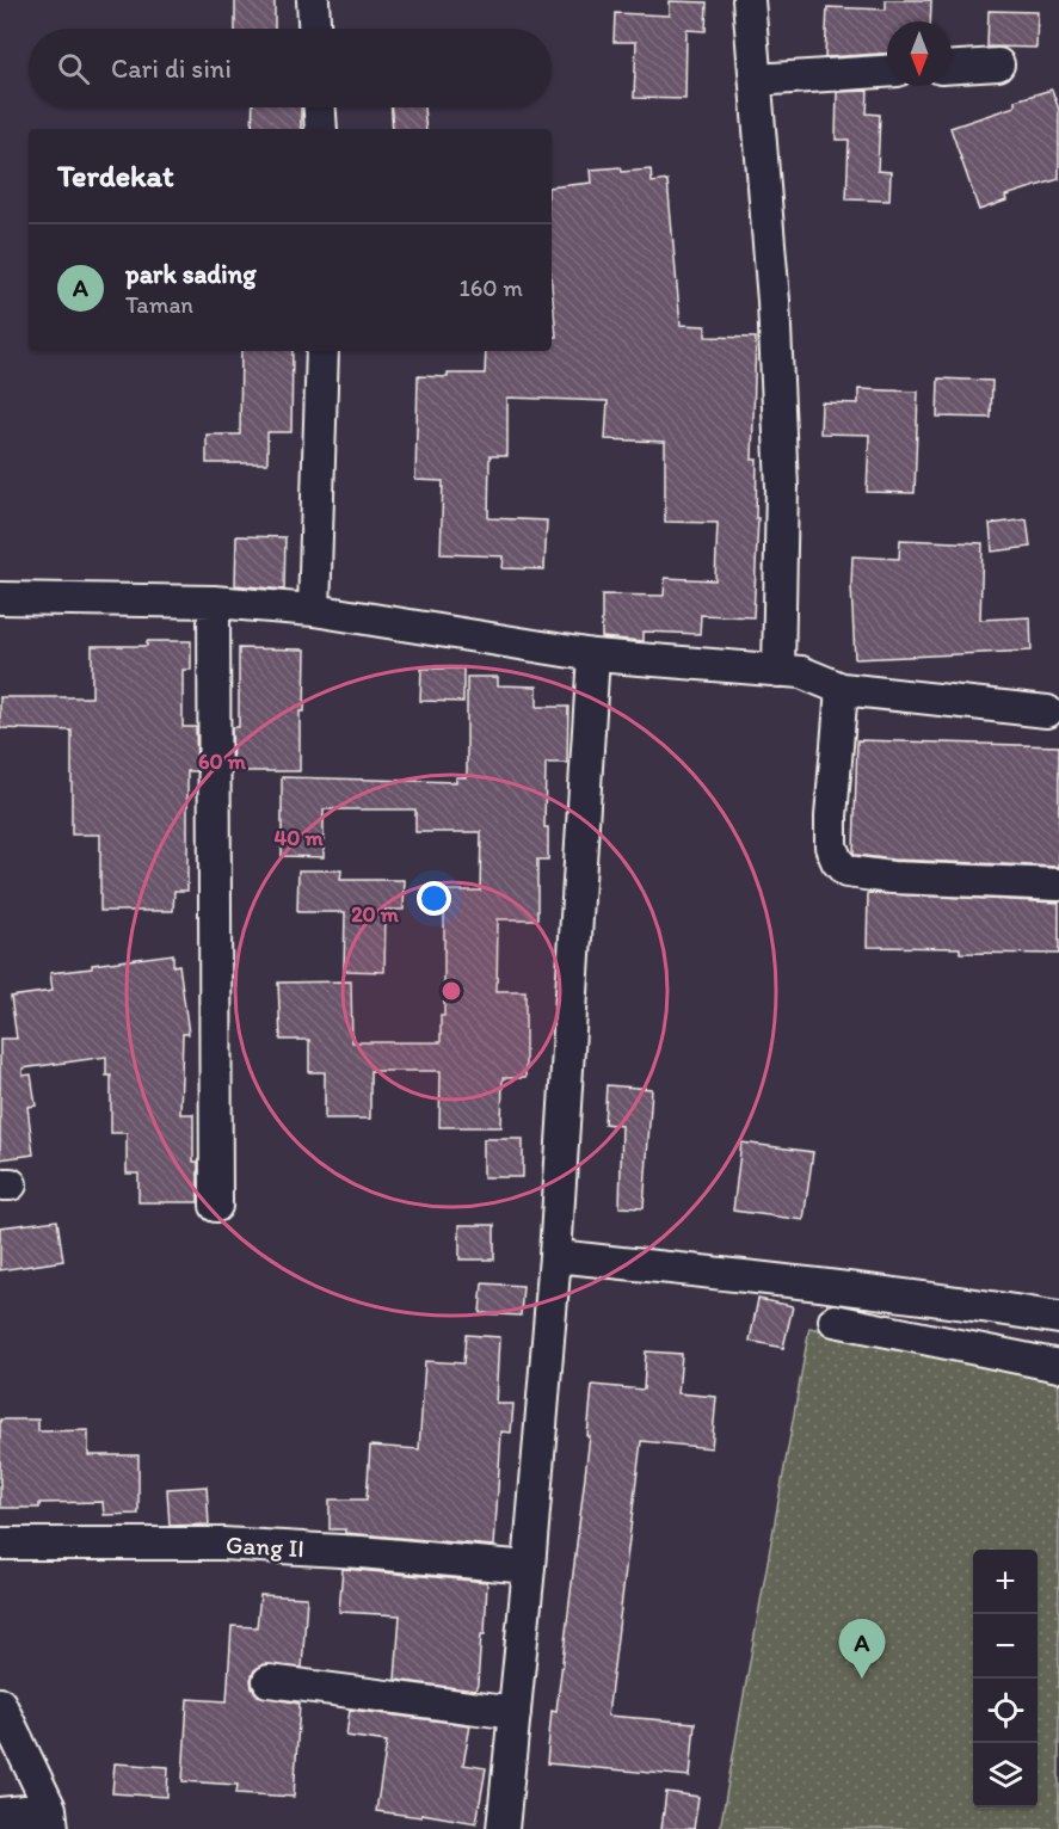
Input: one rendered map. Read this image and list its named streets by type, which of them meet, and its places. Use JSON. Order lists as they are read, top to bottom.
{
  "streets": {
    "street": ["Gang II"]
  },
  "north": "bottom",
  "page": {
    "search": "Cari di sini",
    "heading": "Terdekat",
    "list": [
      {
        "mark": "A",
        "name": "park sading",
        "note": "Taman",
        "value": "160 m"
      }
    ],
    "map_buttons": ["+", "−"],
    "pins": "A"
  },
  "rings": ["60 m", "40 m", "20 m"]
}
